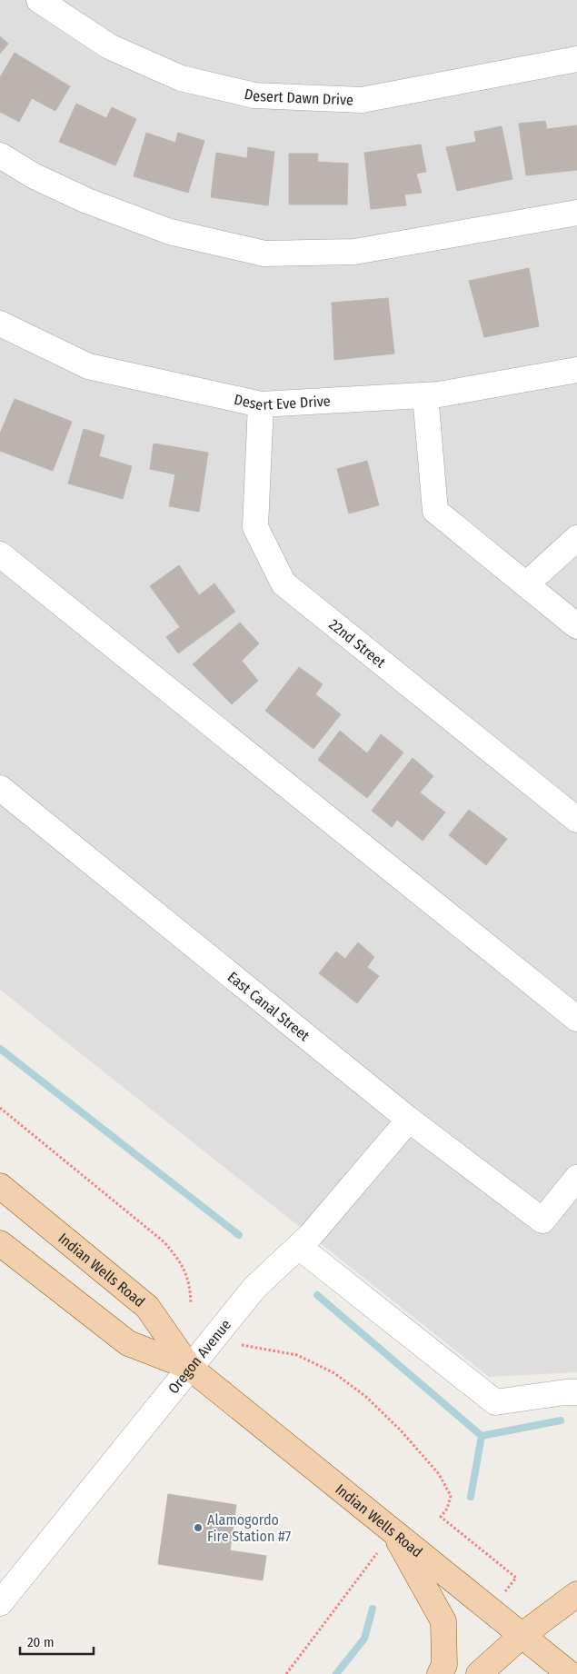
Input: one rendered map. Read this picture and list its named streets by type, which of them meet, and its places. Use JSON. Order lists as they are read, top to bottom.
{
  "streets": {
    "main road": ["Indian Wells Road"],
    "street": [
      "Desert Dawn Drive",
      "Desert Eve Drive",
      "22nd Street",
      "East Canal Street",
      "Oregon Avenue"
    ]
  },
  "crossings": [
    ["Desert Eve Drive", "22nd Street"],
    ["East Canal Street", "Oregon Avenue"],
    ["Indian Wells Road", "Oregon Avenue"]
  ],
  "places": ["Alamogordo Fire Station #7"],
  "scale_bar": "20 m"
}
